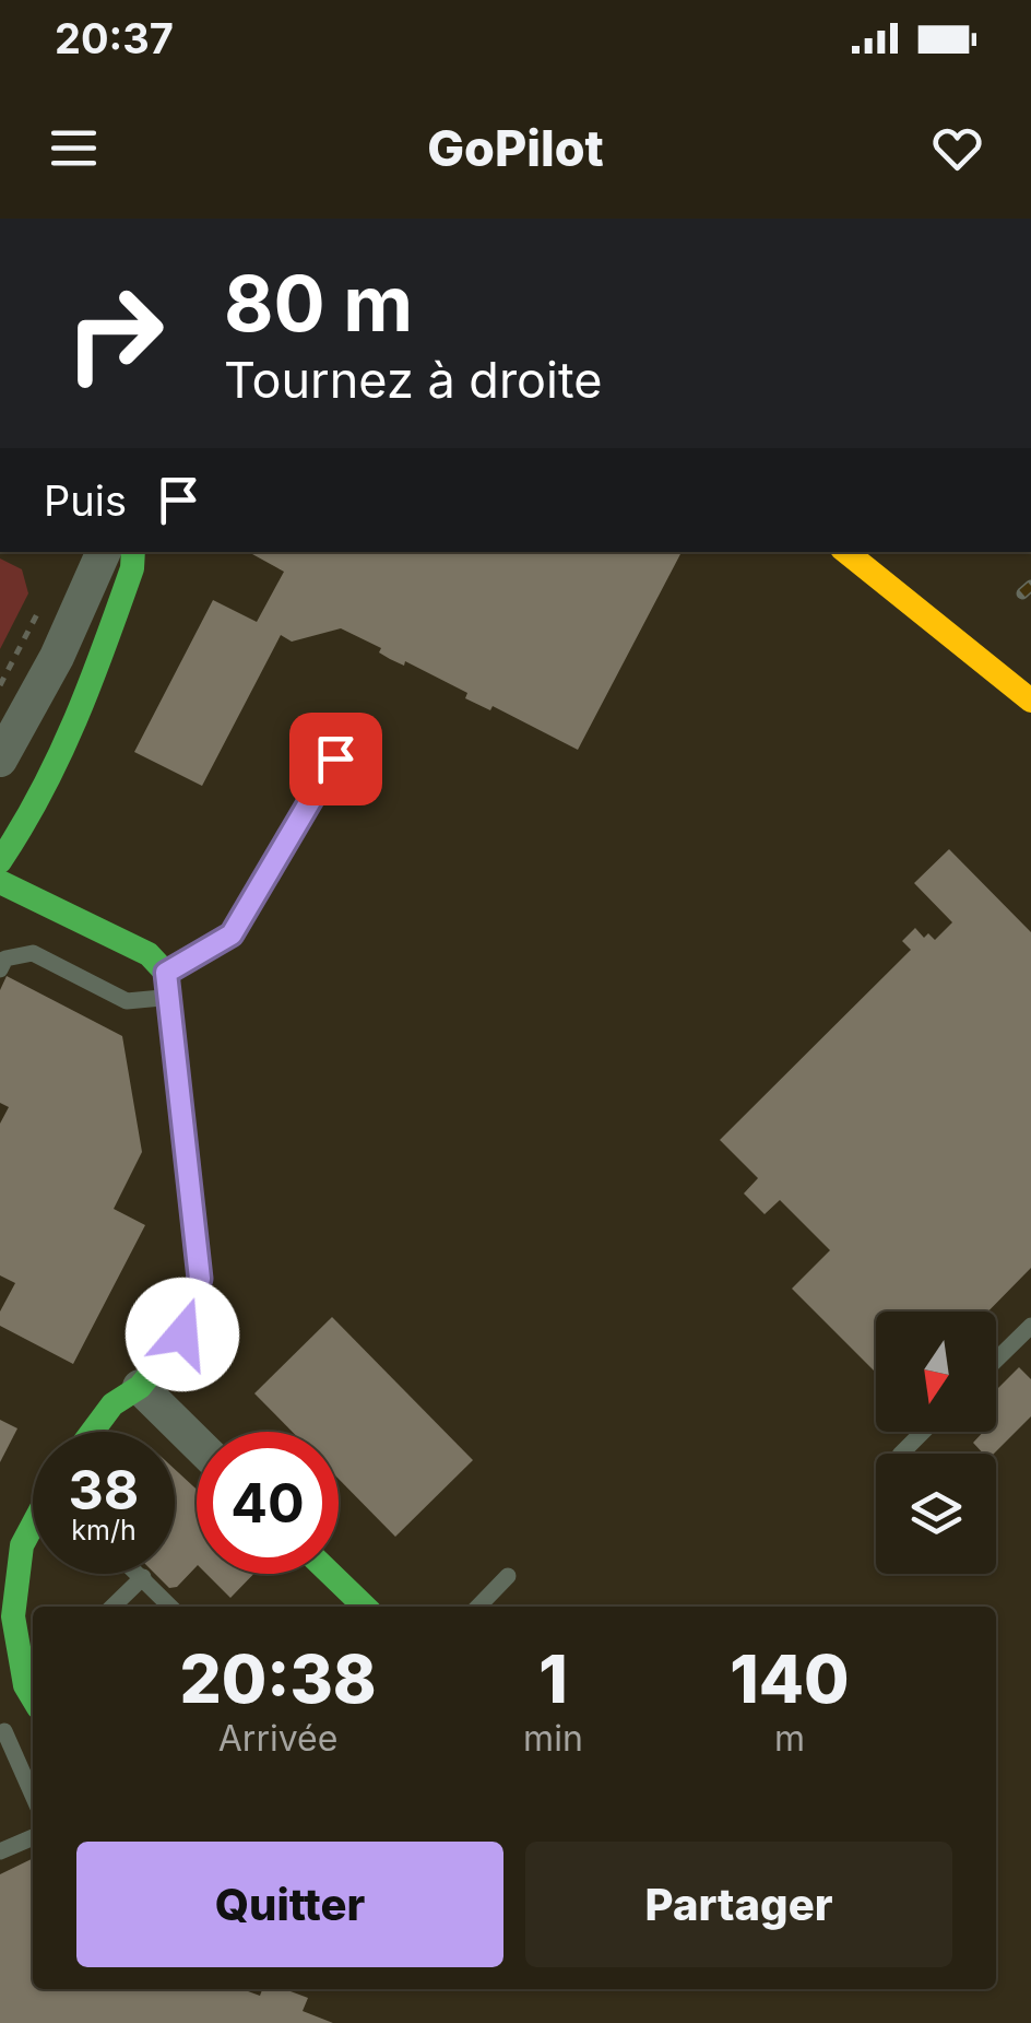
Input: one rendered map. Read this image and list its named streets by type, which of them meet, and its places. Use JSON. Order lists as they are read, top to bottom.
{
  "north": "bottom",
  "page": {
    "status": "20:37",
    "header": "GoPilot",
    "turn": ["80 m", "Tournez à droite"],
    "then": "Puis",
    "speed": "38 km/h",
    "limit": "40",
    "eta": [
      "20:38",
      "Arrivée",
      "1",
      "min",
      "140",
      "m"
    ],
    "buttons": ["Quitter", "Partager"]
  }
}
